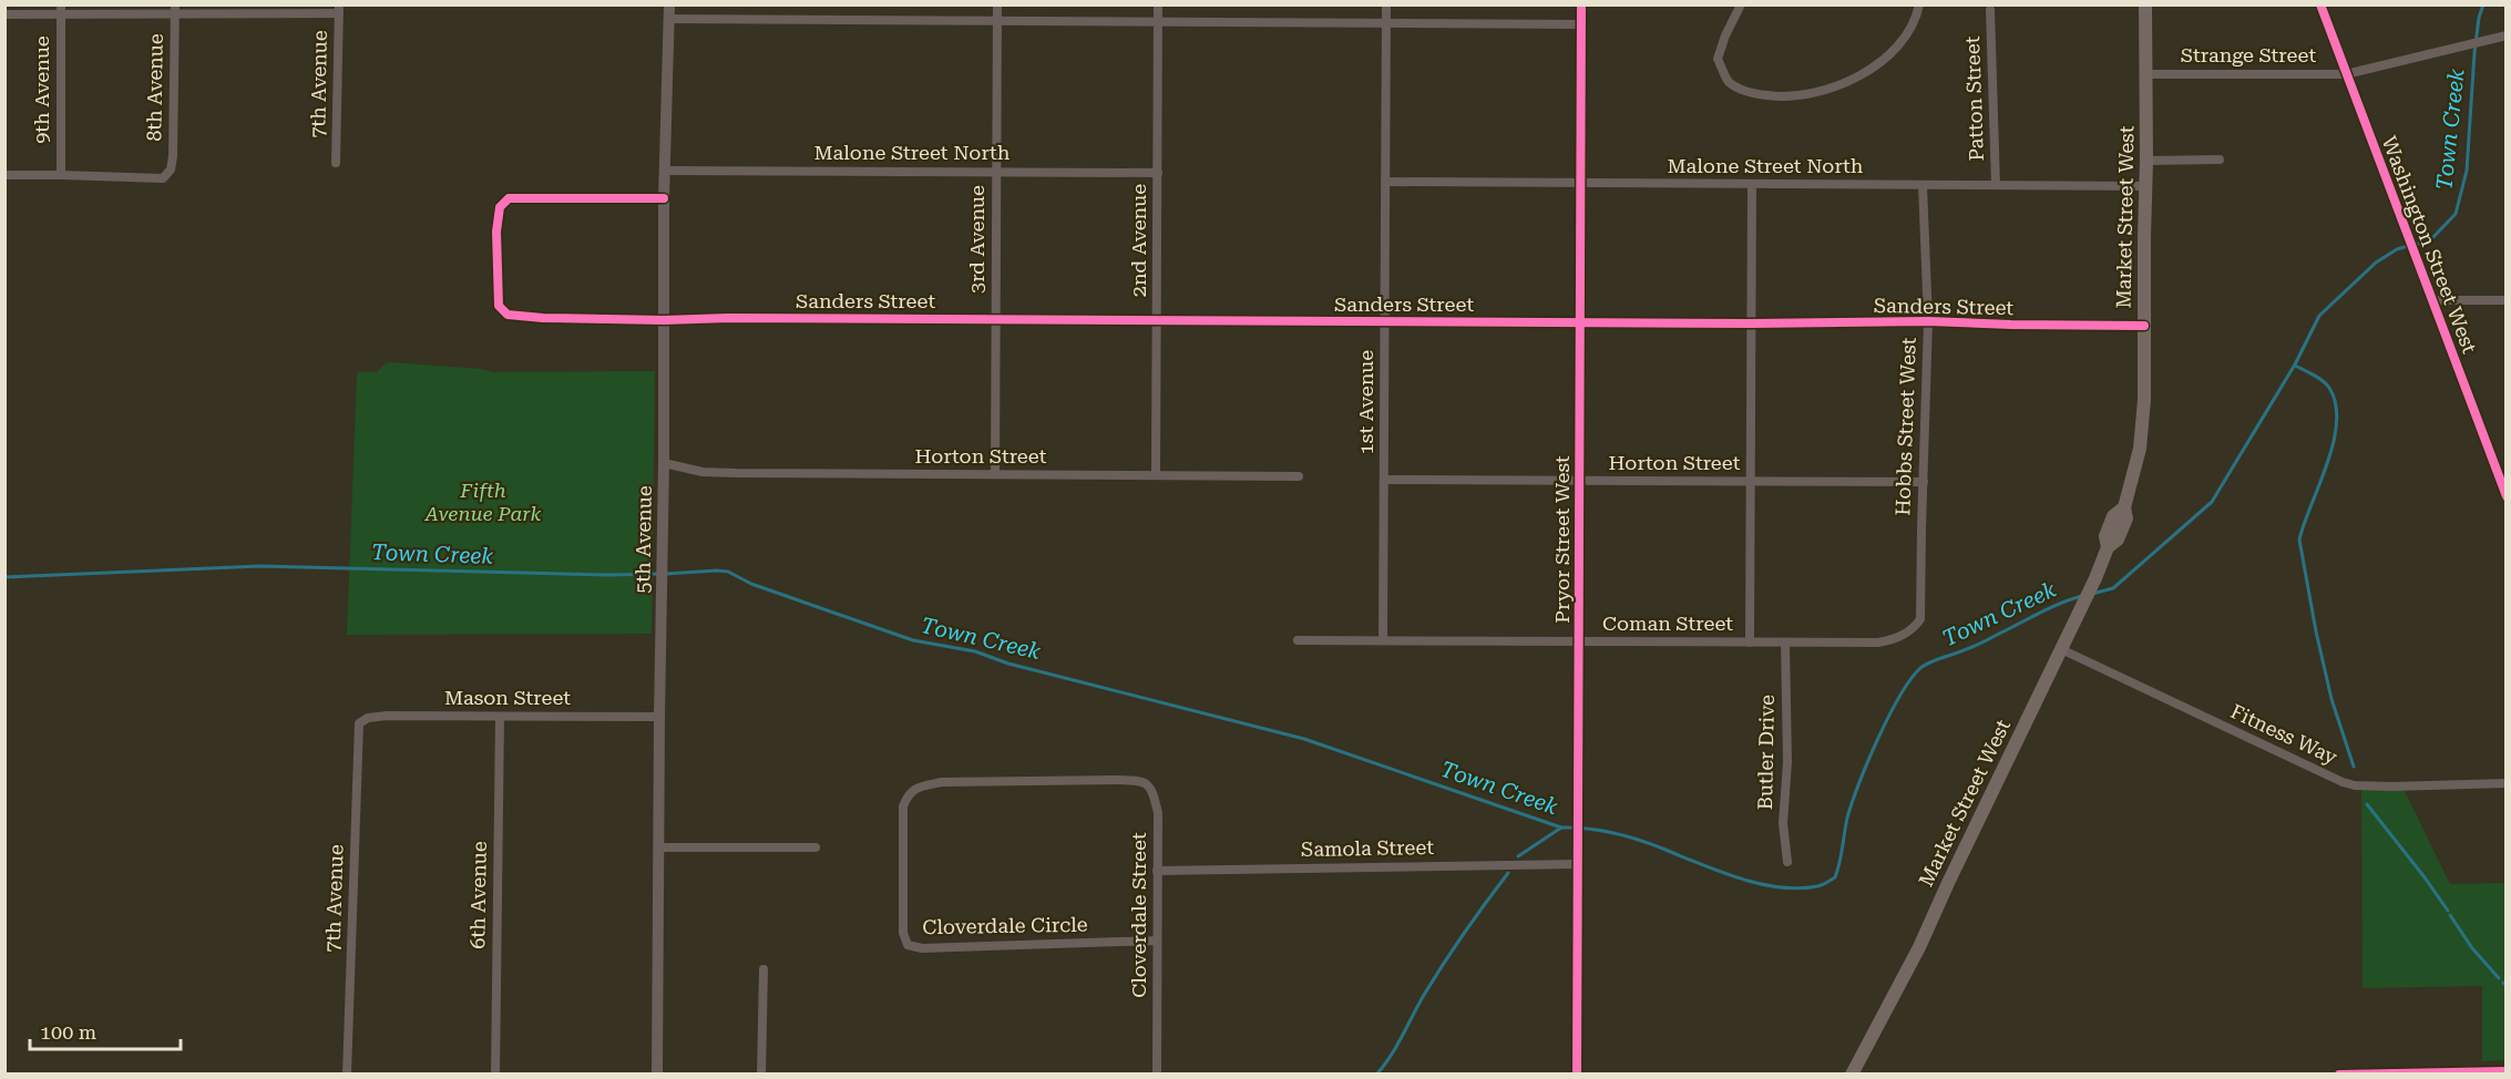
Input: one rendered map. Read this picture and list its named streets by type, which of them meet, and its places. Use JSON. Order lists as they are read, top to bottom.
{
  "streets": {
    "main road": ["Market Street West"],
    "street": [
      "Strange Street",
      "7th Avenue",
      "8th Avenue",
      "9th Avenue",
      "Patton Street",
      "Malone Street North",
      "3rd Avenue",
      "2nd Avenue",
      "Washington Street West",
      "Sanders Street",
      "1st Avenue",
      "Hobbs Street West",
      "Horton Street",
      "5th Avenue",
      "Pryor Street West",
      "Coman Street",
      "Mason Street",
      "Fitness Way",
      "Butler Drive",
      "Samola Street",
      "6th Avenue",
      "Cloverdale Street",
      "Cloverdale Circle"
    ]
  },
  "crossings": [
    ["Strange Street", "Market Street West"],
    ["Strange Street", "Washington Street West"],
    ["7th Avenue", "Mason Street"],
    ["8th Avenue", "9th Avenue"],
    ["Patton Street", "Malone Street North"],
    ["Malone Street North", "Market Street West"],
    ["Malone Street North", "3rd Avenue"],
    ["Malone Street North", "2nd Avenue"],
    ["Malone Street North", "1st Avenue"],
    ["Malone Street North", "Hobbs Street West"],
    ["Malone Street North", "5th Avenue"],
    ["Malone Street North", "Pryor Street West"],
    ["Market Street West", "Sanders Street"],
    ["Market Street West", "Fitness Way"],
    ["3rd Avenue", "Sanders Street"],
    ["3rd Avenue", "Horton Street"],
    ["2nd Avenue", "Sanders Street"],
    ["2nd Avenue", "Horton Street"],
    ["Sanders Street", "1st Avenue"],
    ["Sanders Street", "Hobbs Street West"],
    ["Sanders Street", "5th Avenue"],
    ["Sanders Street", "Pryor Street West"],
    ["1st Avenue", "Horton Street"],
    ["1st Avenue", "Coman Street"],
    ["Hobbs Street West", "Horton Street"],
    ["Hobbs Street West", "Coman Street"],
    ["Horton Street", "5th Avenue"],
    ["Horton Street", "Pryor Street West"],
    ["5th Avenue", "Mason Street"],
    ["Pryor Street West", "Coman Street"],
    ["Pryor Street West", "Samola Street"],
    ["Coman Street", "Butler Drive"],
    ["Mason Street", "6th Avenue"],
    ["Samola Street", "Cloverdale Street"],
    ["Cloverdale Street", "Cloverdale Circle"]
  ],
  "water": ["Town Creek"],
  "parks": ["Fifth Avenue Park"],
  "scale_bar": "100 m"
}
